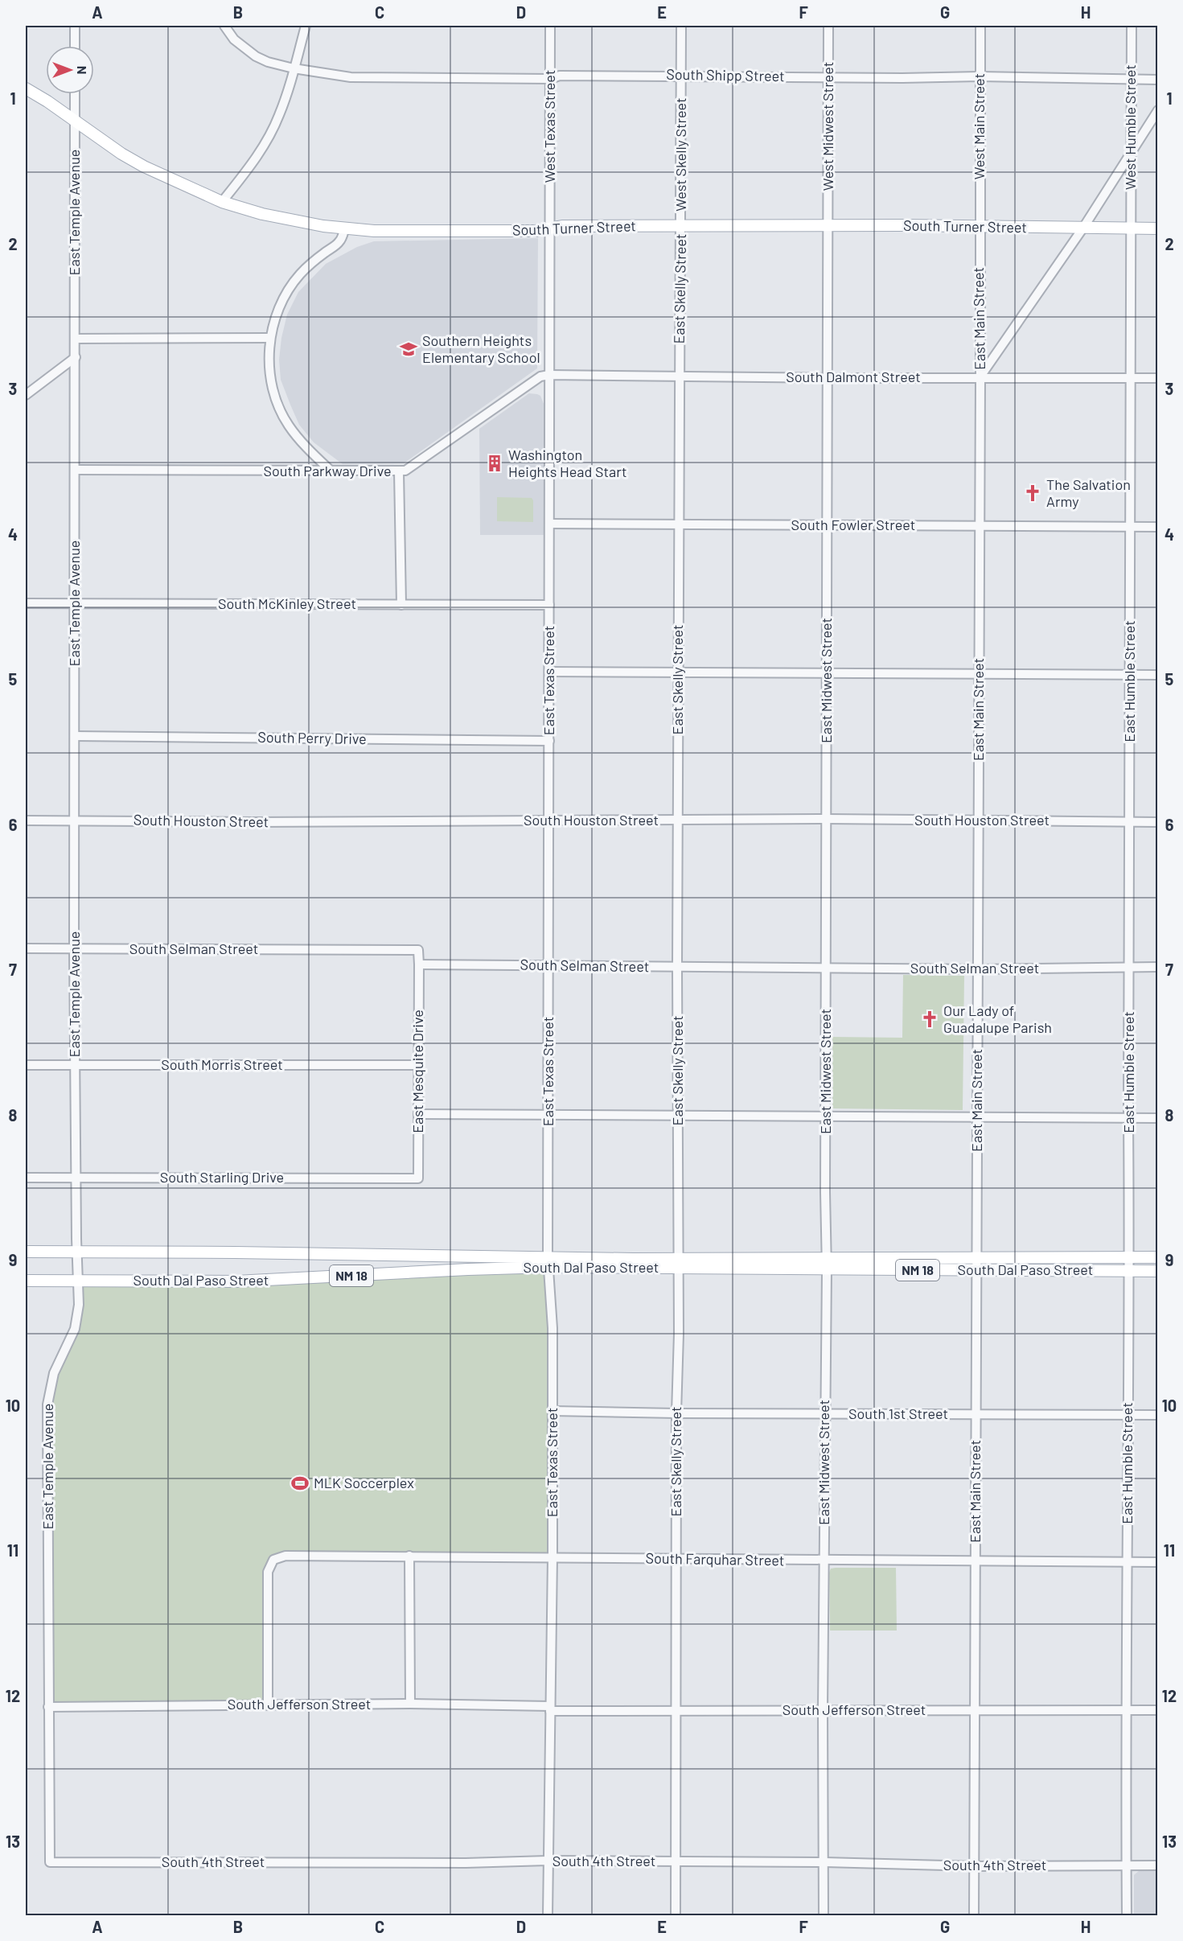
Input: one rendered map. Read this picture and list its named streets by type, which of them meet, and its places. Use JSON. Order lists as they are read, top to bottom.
{
  "streets": {
    "main road": ["South Turner Street", "South Dal Paso Street", "NM 18"],
    "street": [
      "South Shipp Street",
      "West Texas Street",
      "West Midwest Street",
      "West Main Street",
      "West Humble Street",
      "West Skelly Street",
      "East Temple Avenue",
      "East Skelly Street",
      "East Main Street",
      "South Dalmont Street",
      "South Parkway Drive",
      "South Fowler Street",
      "South McKinley Street",
      "East Texas Street",
      "East Midwest Street",
      "East Humble Street",
      "South Perry Drive",
      "South Houston Street",
      "South Selman Street",
      "South Morris Street",
      "East Mesquite Drive",
      "South Starling Drive",
      "South 1st Street",
      "South Farquhar Street",
      "South Jefferson Street",
      "South 4th Street"
    ]
  },
  "crossings": [
    ["South Shipp Street", "West Texas Street"],
    ["South Shipp Street", "West Midwest Street"],
    ["South Shipp Street", "West Main Street"],
    ["South Shipp Street", "West Humble Street"],
    ["South Shipp Street", "West Skelly Street"],
    ["West Texas Street", "South Turner Street"],
    ["West Texas Street", "East Texas Street"],
    ["West Midwest Street", "South Turner Street"],
    ["West Midwest Street", "East Midwest Street"],
    ["West Main Street", "South Turner Street"],
    ["West Main Street", "East Main Street"],
    ["West Humble Street", "South Turner Street"],
    ["West Humble Street", "East Humble Street"],
    ["West Skelly Street", "South Turner Street"],
    ["West Skelly Street", "East Skelly Street"],
    ["East Temple Avenue", "South Turner Street"],
    ["East Temple Avenue", "South Parkway Drive"],
    ["East Temple Avenue", "South McKinley Street"],
    ["East Temple Avenue", "South Perry Drive"],
    ["East Temple Avenue", "South Houston Street"],
    ["East Temple Avenue", "South Selman Street"],
    ["East Temple Avenue", "South Morris Street"],
    ["East Temple Avenue", "South Starling Drive"],
    ["East Temple Avenue", "South Dal Paso Street"],
    ["East Temple Avenue", "South Jefferson Street"],
    ["East Temple Avenue", "South 4th Street"],
    ["South Turner Street", "East Skelly Street"],
    ["South Turner Street", "East Main Street"],
    ["South Turner Street", "East Texas Street"],
    ["South Turner Street", "East Midwest Street"],
    ["South Turner Street", "East Humble Street"],
    ["East Skelly Street", "South Dalmont Street"],
    ["East Skelly Street", "South Fowler Street"],
    ["East Skelly Street", "South Houston Street"],
    ["East Skelly Street", "South Selman Street"],
    ["East Skelly Street", "South Dal Paso Street"],
    ["East Skelly Street", "South 1st Street"],
    ["East Skelly Street", "South Farquhar Street"],
    ["East Skelly Street", "South Jefferson Street"],
    ["East Skelly Street", "South 4th Street"],
    ["East Main Street", "South Dalmont Street"],
    ["East Main Street", "South Fowler Street"],
    ["East Main Street", "South Houston Street"],
    ["East Main Street", "South Selman Street"],
    ["East Main Street", "South Dal Paso Street"],
    ["East Main Street", "South 1st Street"],
    ["East Main Street", "South Farquhar Street"],
    ["East Main Street", "South Jefferson Street"],
    ["East Main Street", "South 4th Street"],
    ["South Dalmont Street", "South Parkway Drive"],
    ["South Dalmont Street", "East Texas Street"],
    ["South Dalmont Street", "East Midwest Street"],
    ["South Dalmont Street", "East Humble Street"],
    ["South Parkway Drive", "East Texas Street"],
    ["South Fowler Street", "East Texas Street"],
    ["South Fowler Street", "East Midwest Street"],
    ["South Fowler Street", "East Humble Street"],
    ["South McKinley Street", "East Texas Street"],
    ["East Texas Street", "South Perry Drive"],
    ["East Texas Street", "South Houston Street"],
    ["East Texas Street", "South Selman Street"],
    ["East Texas Street", "South Dal Paso Street"],
    ["East Texas Street", "South 1st Street"],
    ["East Texas Street", "South Farquhar Street"],
    ["East Texas Street", "South Jefferson Street"],
    ["East Texas Street", "South 4th Street"],
    ["East Midwest Street", "South Houston Street"],
    ["East Midwest Street", "South Selman Street"],
    ["East Midwest Street", "South Dal Paso Street"],
    ["East Midwest Street", "South 1st Street"],
    ["East Midwest Street", "South Farquhar Street"],
    ["East Midwest Street", "South Jefferson Street"],
    ["East Midwest Street", "South 4th Street"],
    ["East Humble Street", "South Houston Street"],
    ["East Humble Street", "South Selman Street"],
    ["East Humble Street", "South Dal Paso Street"],
    ["East Humble Street", "South 1st Street"],
    ["East Humble Street", "South Farquhar Street"],
    ["East Humble Street", "South Jefferson Street"],
    ["East Humble Street", "South 4th Street"],
    ["South Selman Street", "East Mesquite Drive"],
    ["South Morris Street", "East Mesquite Drive"],
    ["East Mesquite Drive", "South Starling Drive"],
    ["South Farquhar Street", "South Jefferson Street"]
  ],
  "places": {
    "school or university": ["Southern Heights Elementary School"],
    "building": ["Washington Heights Head Start"],
    "church": ["The Salvation Army", "Our Lady of Guadalupe Parish"],
    "sports": ["MLK Soccerplex"]
  },
  "north": "right",
  "grid": {
    "columns": [
      "A",
      "B",
      "C",
      "D",
      "E",
      "F",
      "G",
      "H"
    ],
    "rows": [
      "1",
      "2",
      "3",
      "4",
      "5",
      "6",
      "7",
      "8",
      "9",
      "10",
      "11",
      "12",
      "13"
    ]
  }
}
